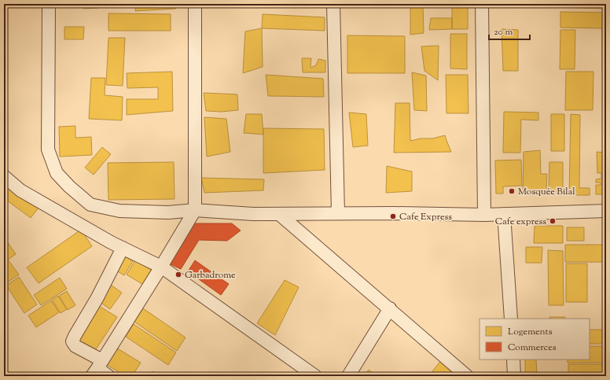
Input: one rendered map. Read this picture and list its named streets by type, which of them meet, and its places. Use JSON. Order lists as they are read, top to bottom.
{
  "places": [
    "Mosquée Bilal",
    "Cafe Express",
    "Cafe express",
    "Garbadrome"
  ],
  "legend": ["Logements", "Commerces"],
  "scale_bar": "20 m"
}
